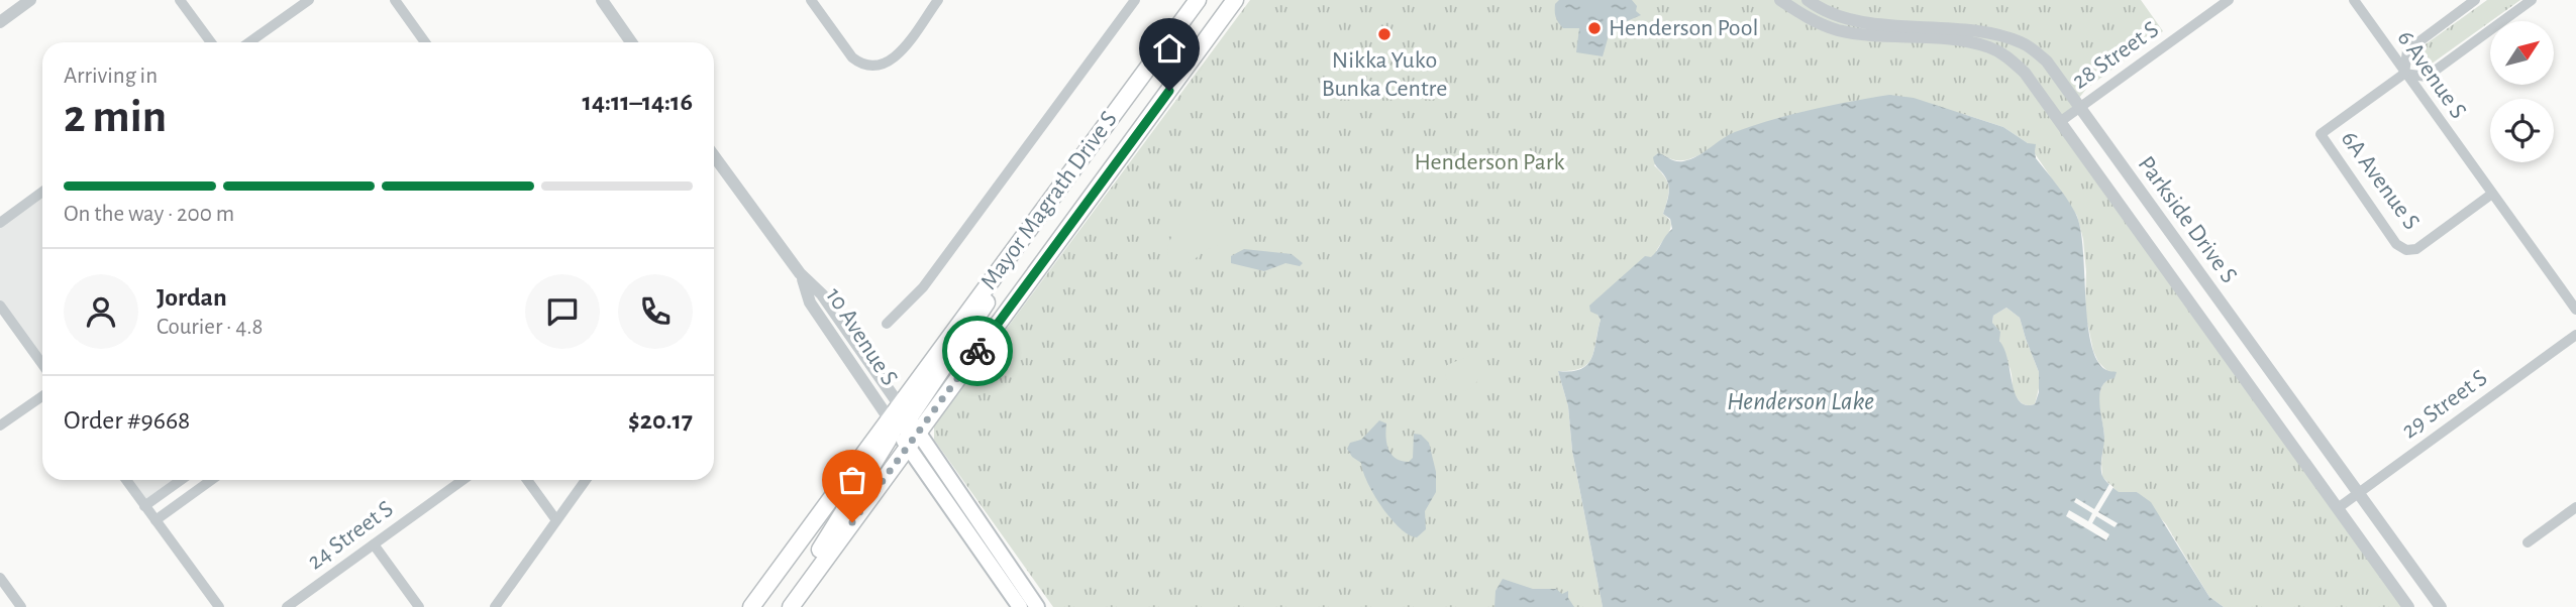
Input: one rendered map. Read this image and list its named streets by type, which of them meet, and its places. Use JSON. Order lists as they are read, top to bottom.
{
  "streets": {
    "main road": ["Mayor Magrath Drive S"],
    "street": [
      "28 Street S",
      "6 Avenue S",
      "6A Avenue S",
      "Parkside Drive S",
      "10 Avenue S",
      "29 Street S",
      "24 Street S"
    ]
  },
  "crossings": [
    ["28 Street S", "Parkside Drive S"],
    ["6 Avenue S", "6A Avenue S"],
    ["Mayor Magrath Drive S", "10 Avenue S"],
    ["Parkside Drive S", "29 Street S"]
  ],
  "water": ["Henderson Lake"],
  "parks": ["Henderson Park"],
  "places": ["Henderson Pool", "Nikka Yuko Bunka Centre"],
  "north": "top right",
  "page": {
    "heading": ["2 min", "Arriving in", "14:11–14:16"],
    "panel": [
      "Jordan",
      "Courier · 4.8",
      "Order #9668",
      "$20.17"
    ],
    "bar": "On the way · 200 m"
  }
}
